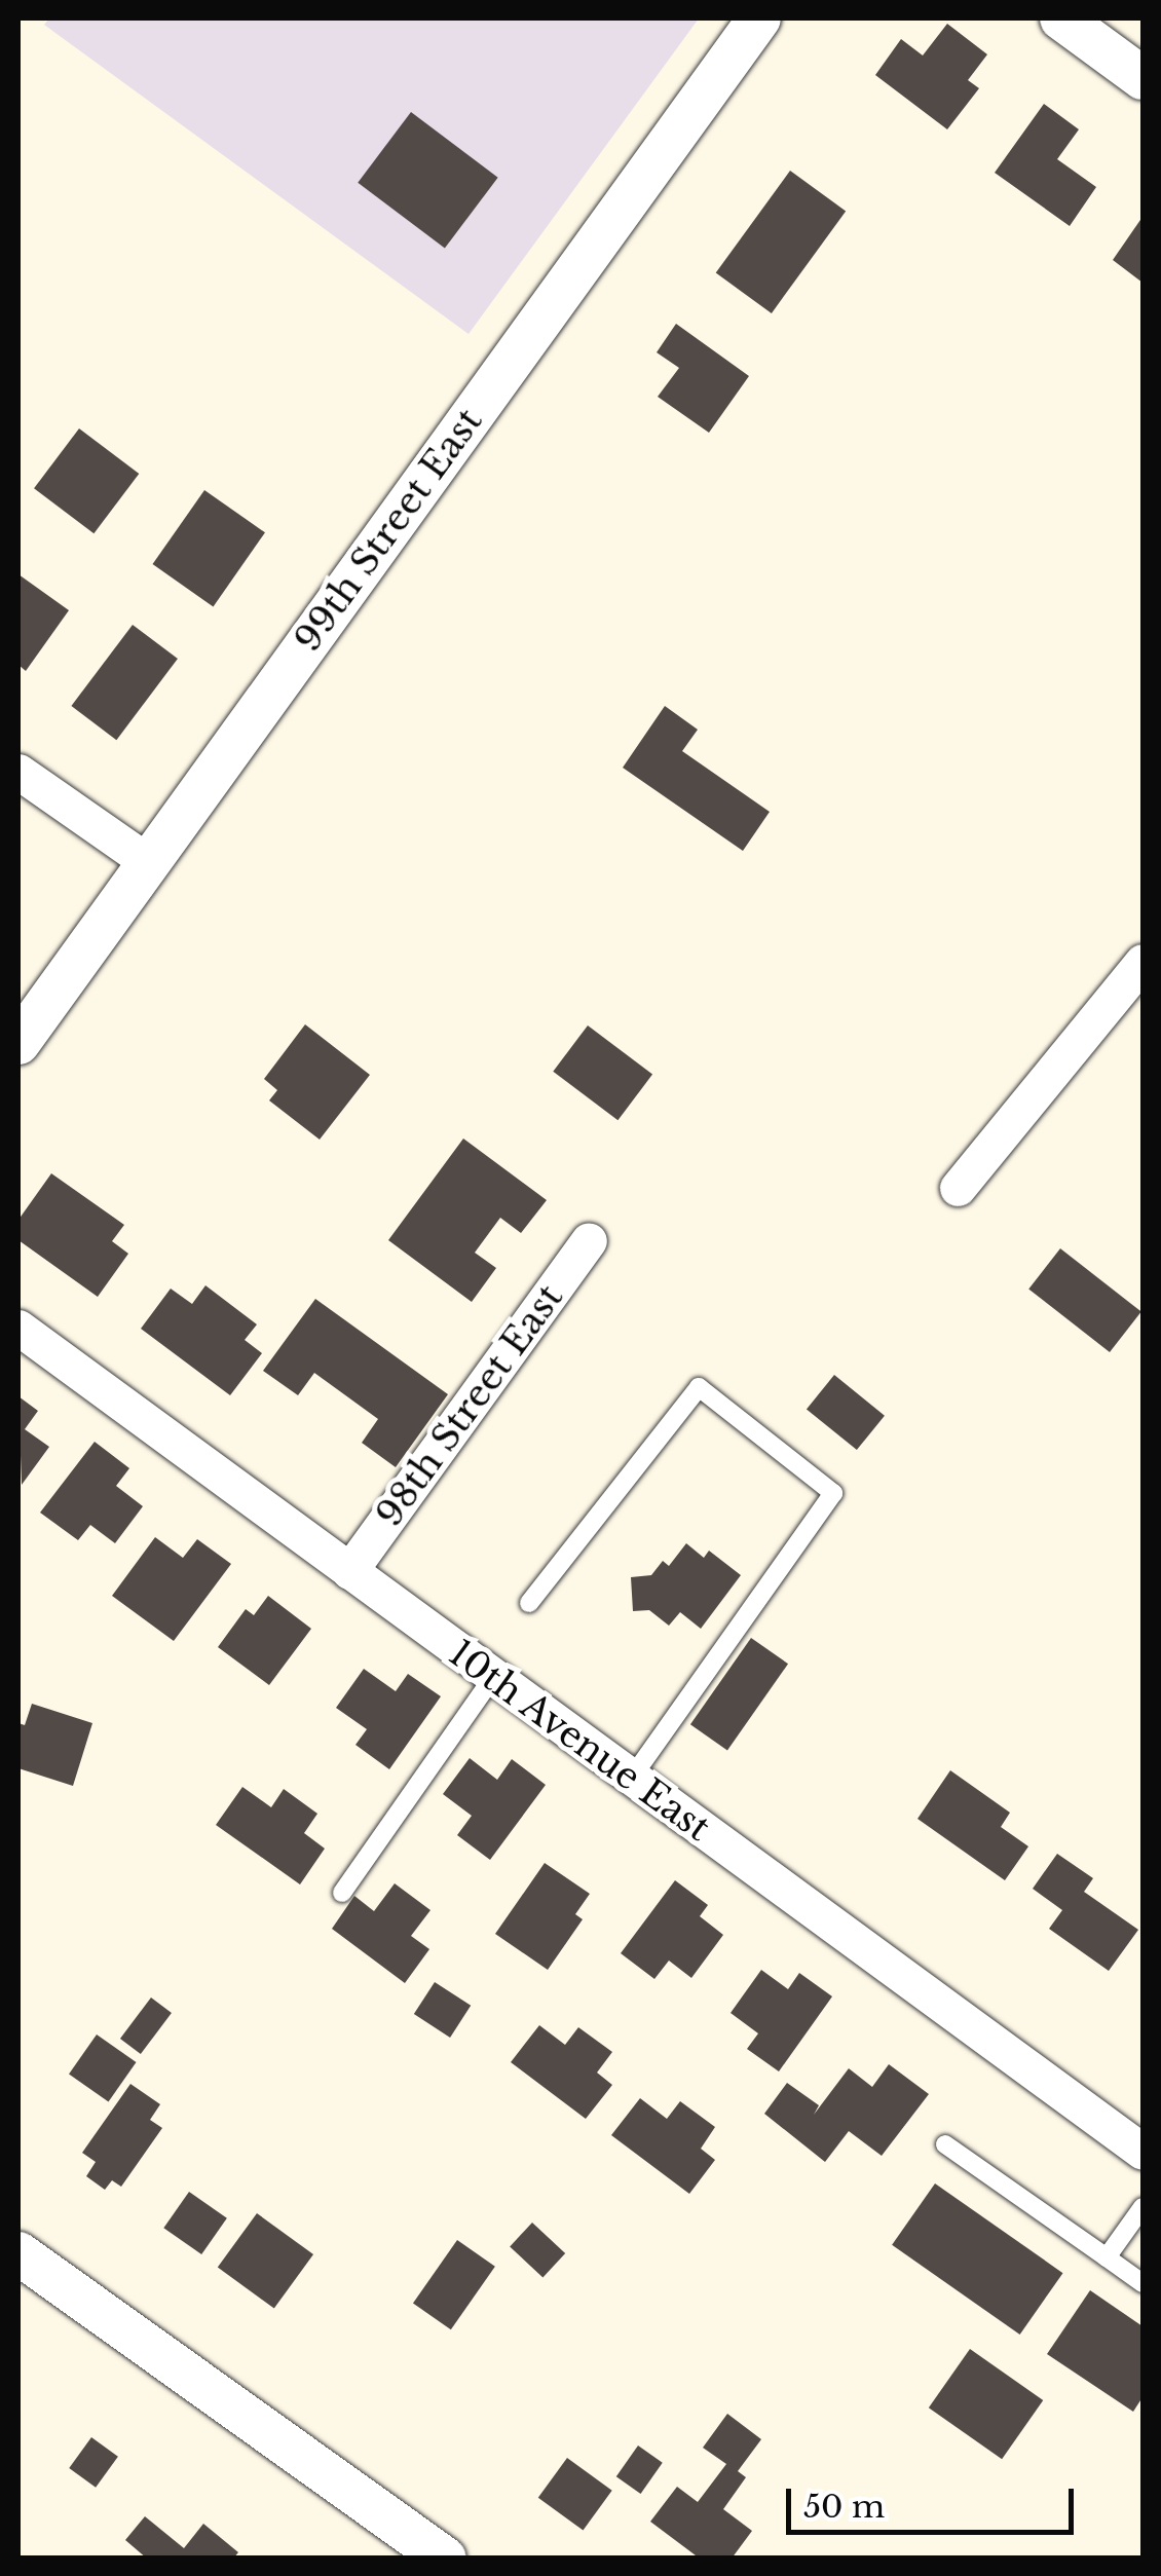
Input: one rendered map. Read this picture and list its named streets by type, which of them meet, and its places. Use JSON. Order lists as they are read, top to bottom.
{
  "streets": {
    "street": ["99th Street East", "98th Street East", "10th Avenue East"]
  },
  "crossings": [
    ["98th Street East", "10th Avenue East"]
  ],
  "scale_bar": "50 m"
}
